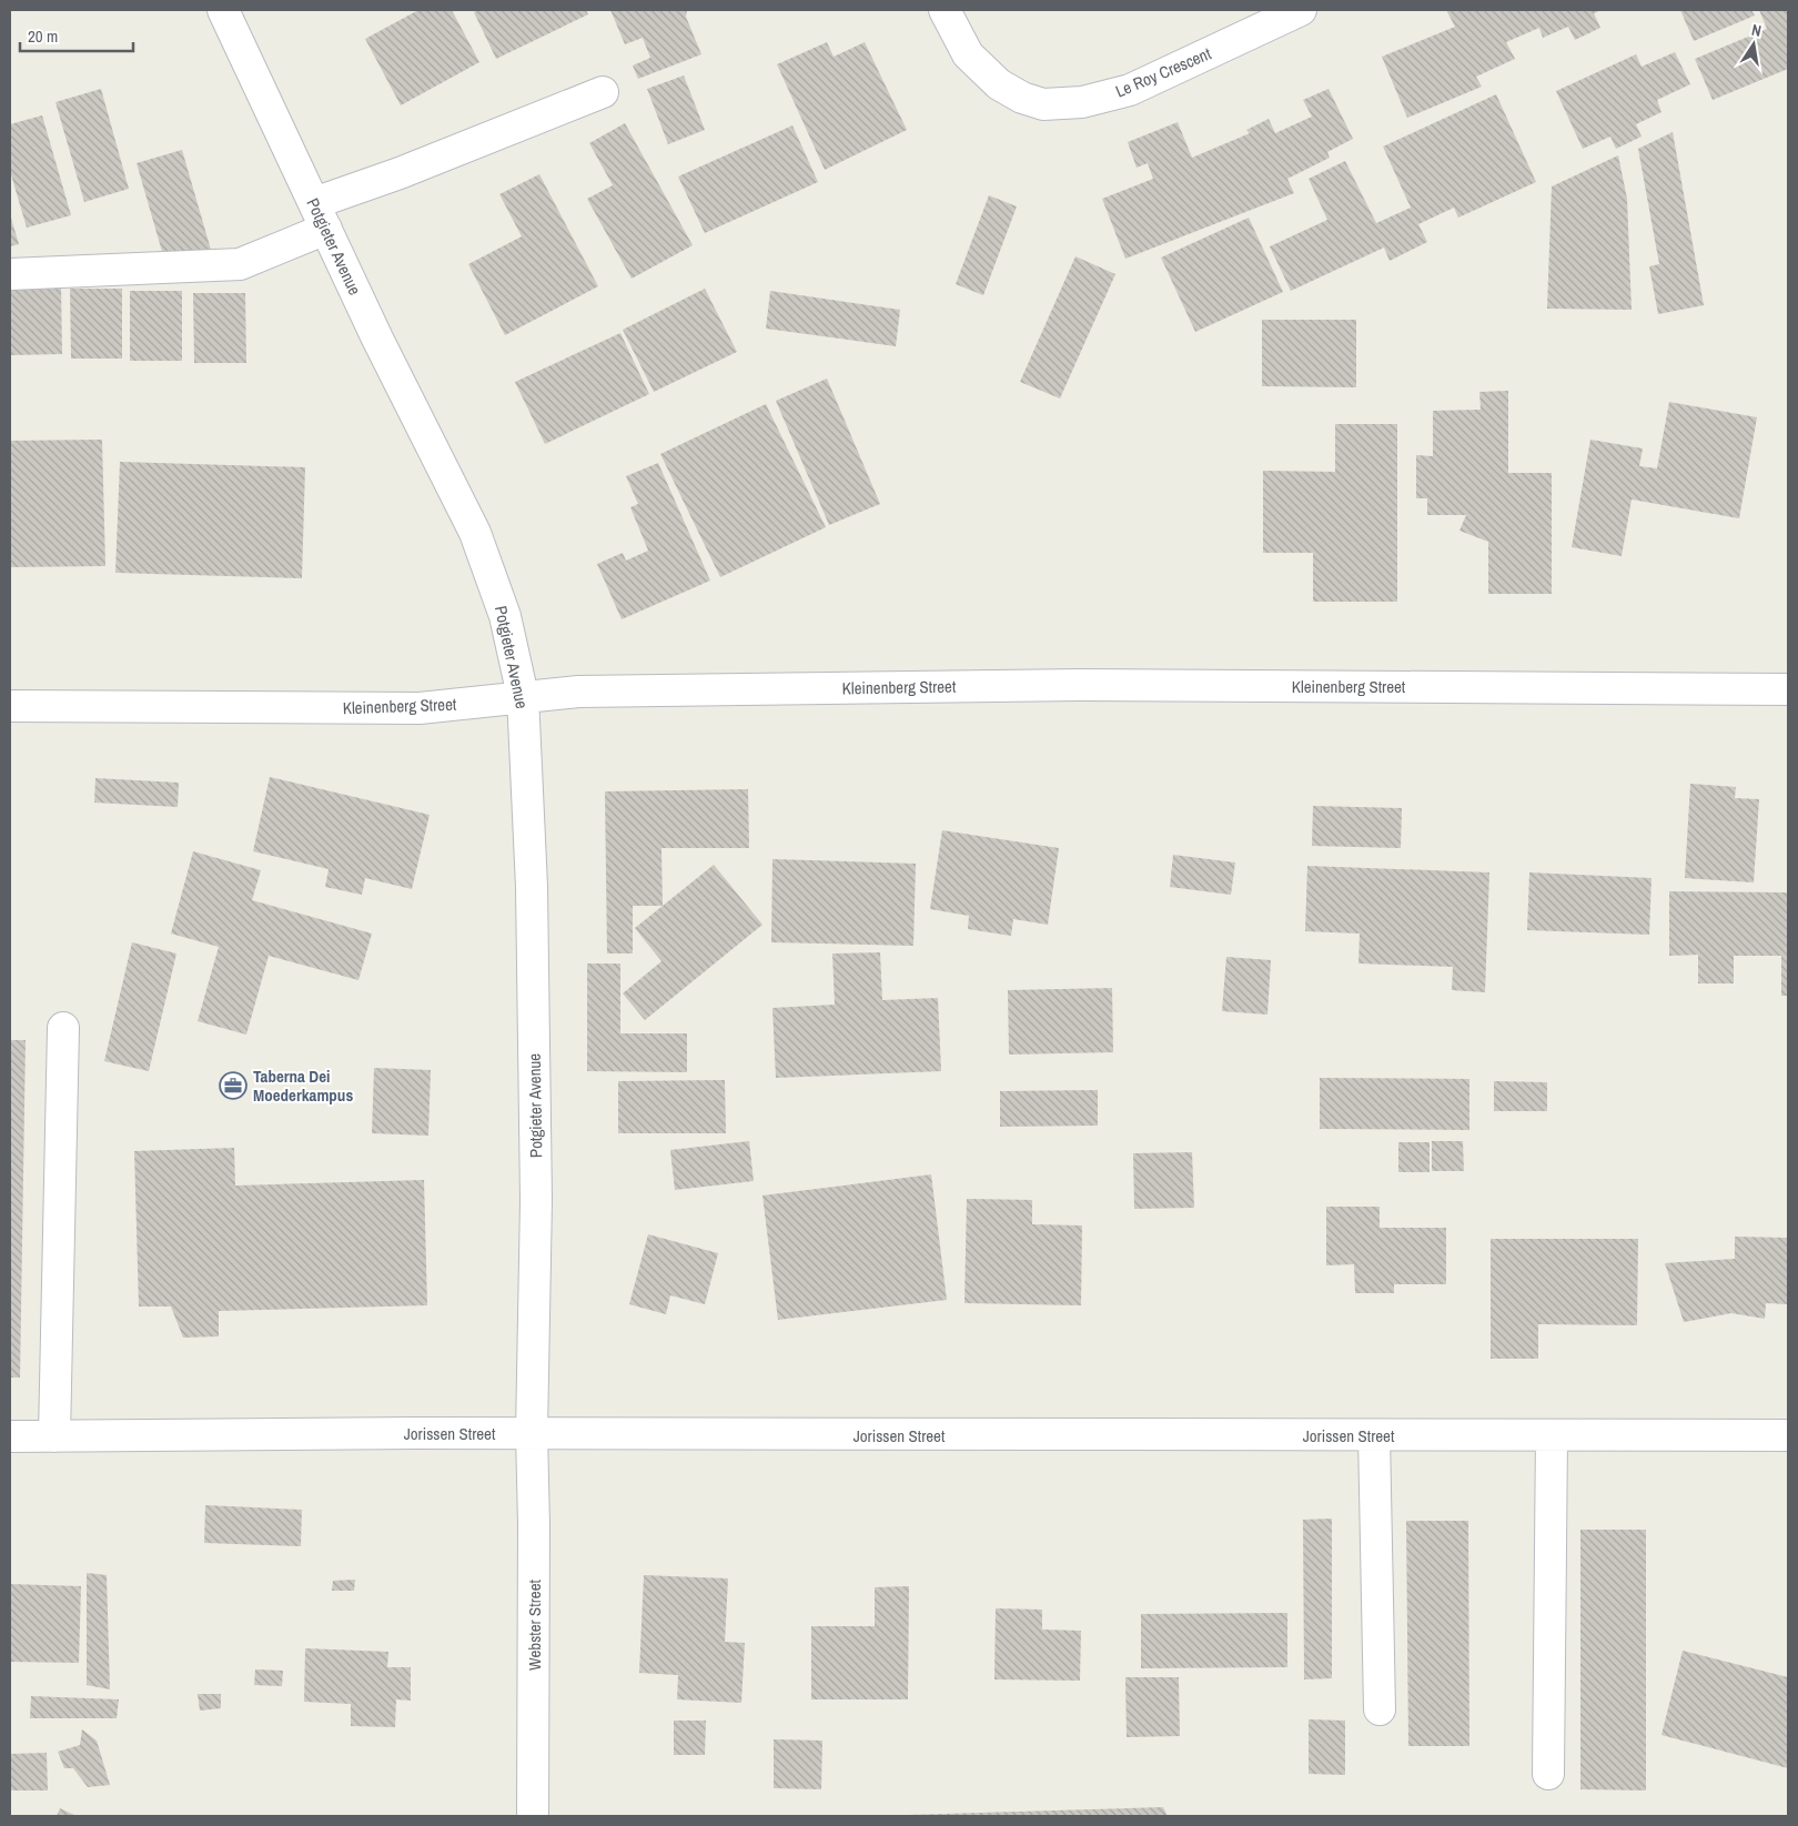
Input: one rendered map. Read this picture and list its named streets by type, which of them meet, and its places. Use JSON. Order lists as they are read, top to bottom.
{
  "streets": {
    "street": [
      "Le Roy Crescent",
      "Potgieter Avenue",
      "Kleinenberg Street",
      "Jorissen Street",
      "Webster Street"
    ]
  },
  "crossings": [
    ["Potgieter Avenue", "Kleinenberg Street"],
    ["Potgieter Avenue", "Jorissen Street"],
    ["Potgieter Avenue", "Webster Street"],
    ["Jorissen Street", "Webster Street"]
  ],
  "places": {
    "office": ["Taberna Dei Moederkampus"]
  },
  "scale_bar": "20 m",
  "north": "top"
}
